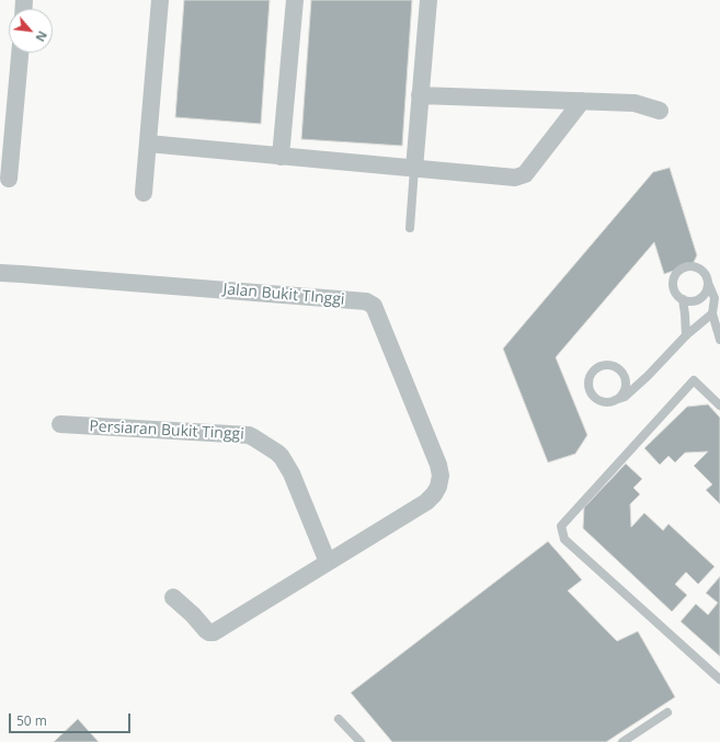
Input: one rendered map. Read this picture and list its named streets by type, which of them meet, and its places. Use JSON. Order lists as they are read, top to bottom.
{
  "streets": {
    "street": ["Jalan Bukit TInggi", "Persiaran Bukit Tinggi"]
  },
  "crossings": [
    ["Jalan Bukit TInggi", "Persiaran Bukit Tinggi"]
  ],
  "scale_bar": "50 m",
  "north": "bottom right"
}
